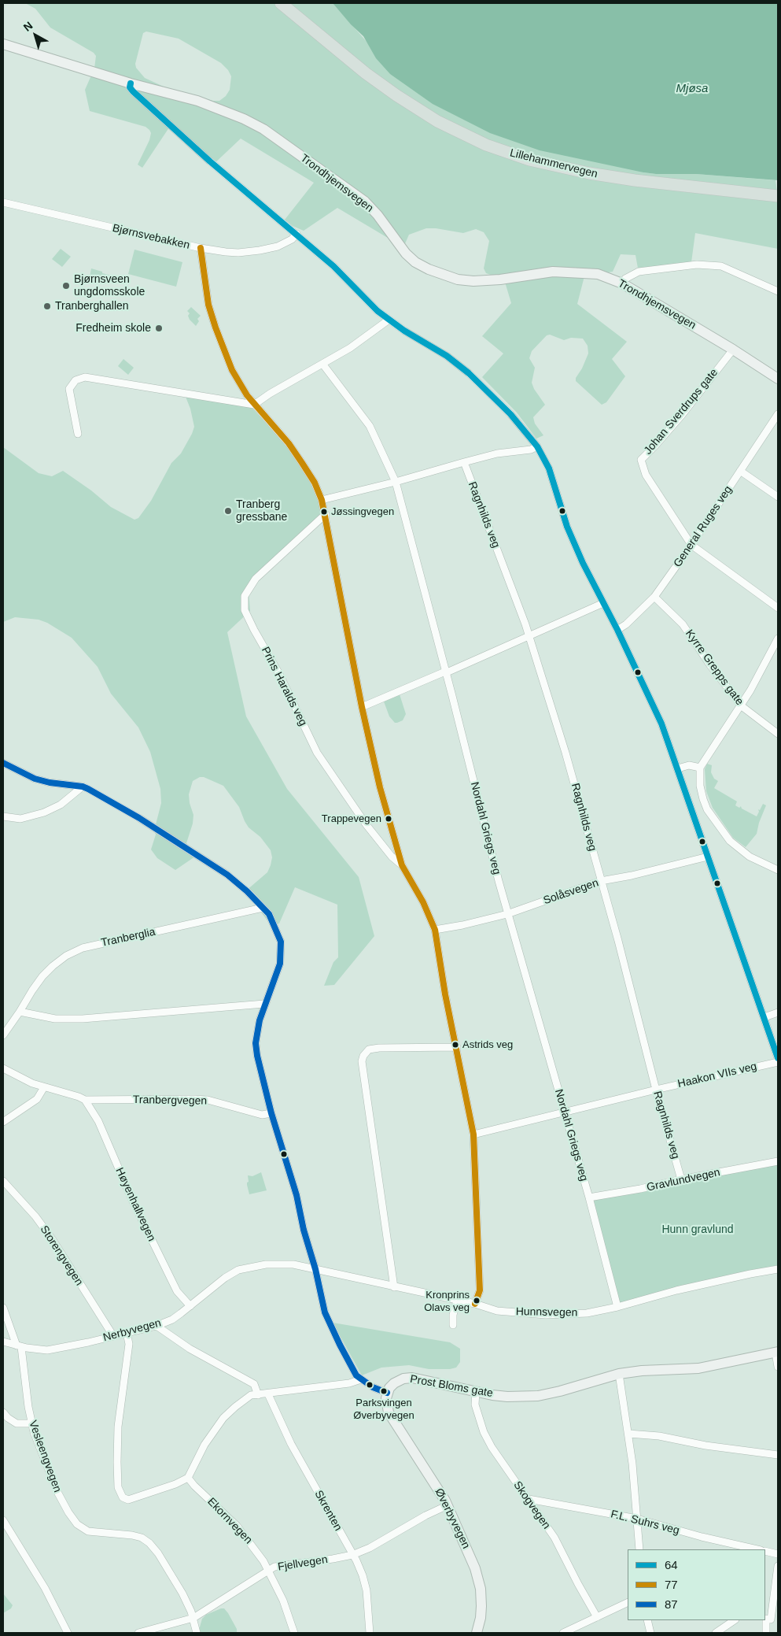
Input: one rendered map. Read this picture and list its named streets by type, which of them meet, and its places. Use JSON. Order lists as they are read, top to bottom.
{
  "streets": {
    "highway": ["Lillehammervegen"],
    "main road": ["Trondhjemsvegen", "Prost Bloms gate", "Øverbyvegen"],
    "street": [
      "Bjørnsvebakken",
      "Johan Sverdrups gate",
      "Ragnhilds veg",
      "General Ruges veg",
      "Kyrre Grepps gate",
      "Prins Haralds veg",
      "Nordahl Griegs veg",
      "Solåsvegen",
      "Tranberglia",
      "Haakon VIIs veg",
      "Tranbergvegen",
      "Gravlundvegen",
      "Høyenhallvegen",
      "Storengvegen",
      "Hunnsvegen",
      "Nerbyvegen",
      "Vesleengvegen",
      "Skogvegen",
      "Skrenten",
      "Ekornvegen",
      "F.L. Suhrs veg",
      "Fjellvegen"
    ]
  },
  "crossings": [
    ["Trondhjemsvegen", "Johan Sverdrups gate"],
    ["Johan Sverdrups gate", "General Ruges veg"],
    ["Ragnhilds veg", "Solåsvegen"],
    ["Ragnhilds veg", "Haakon VIIs veg"],
    ["Ragnhilds veg", "Gravlundvegen"],
    ["General Ruges veg", "Kyrre Grepps gate"],
    ["Nordahl Griegs veg", "Solåsvegen"],
    ["Nordahl Griegs veg", "Haakon VIIs veg"],
    ["Nordahl Griegs veg", "Gravlundvegen"],
    ["Nordahl Griegs veg", "Hunnsvegen"],
    ["Tranbergvegen", "Høyenhallvegen"],
    ["Høyenhallvegen", "Nerbyvegen"],
    ["Storengvegen", "Nerbyvegen"],
    ["Hunnsvegen", "Nerbyvegen"],
    ["Nerbyvegen", "Vesleengvegen"],
    ["Prost Bloms gate", "Skogvegen"],
    ["Prost Bloms gate", "Øverbyvegen"],
    ["Vesleengvegen", "Fjellvegen"],
    ["Skogvegen", "F.L. Suhrs veg"],
    ["Skrenten", "Fjellvegen"],
    ["Øverbyvegen", "Fjellvegen"],
    ["Ekornvegen", "Fjellvegen"]
  ],
  "water": ["Mjøsa"],
  "parks": ["Hunn gravlund"],
  "places": [
    "Bjørnsveen ungdomsskole",
    "Tranberghallen",
    "Fredheim skole",
    "Tranberg gressbane",
    "Jøssingvegen",
    "Trappevegen",
    "Astrids veg",
    "Kronprins Olavs veg",
    "Parksvingen Øverbyvegen"
  ],
  "lines": ["transit line 64", "transit line 77", "transit line 87"],
  "legend": ["64", "77", "87"],
  "north": "top left"
}
